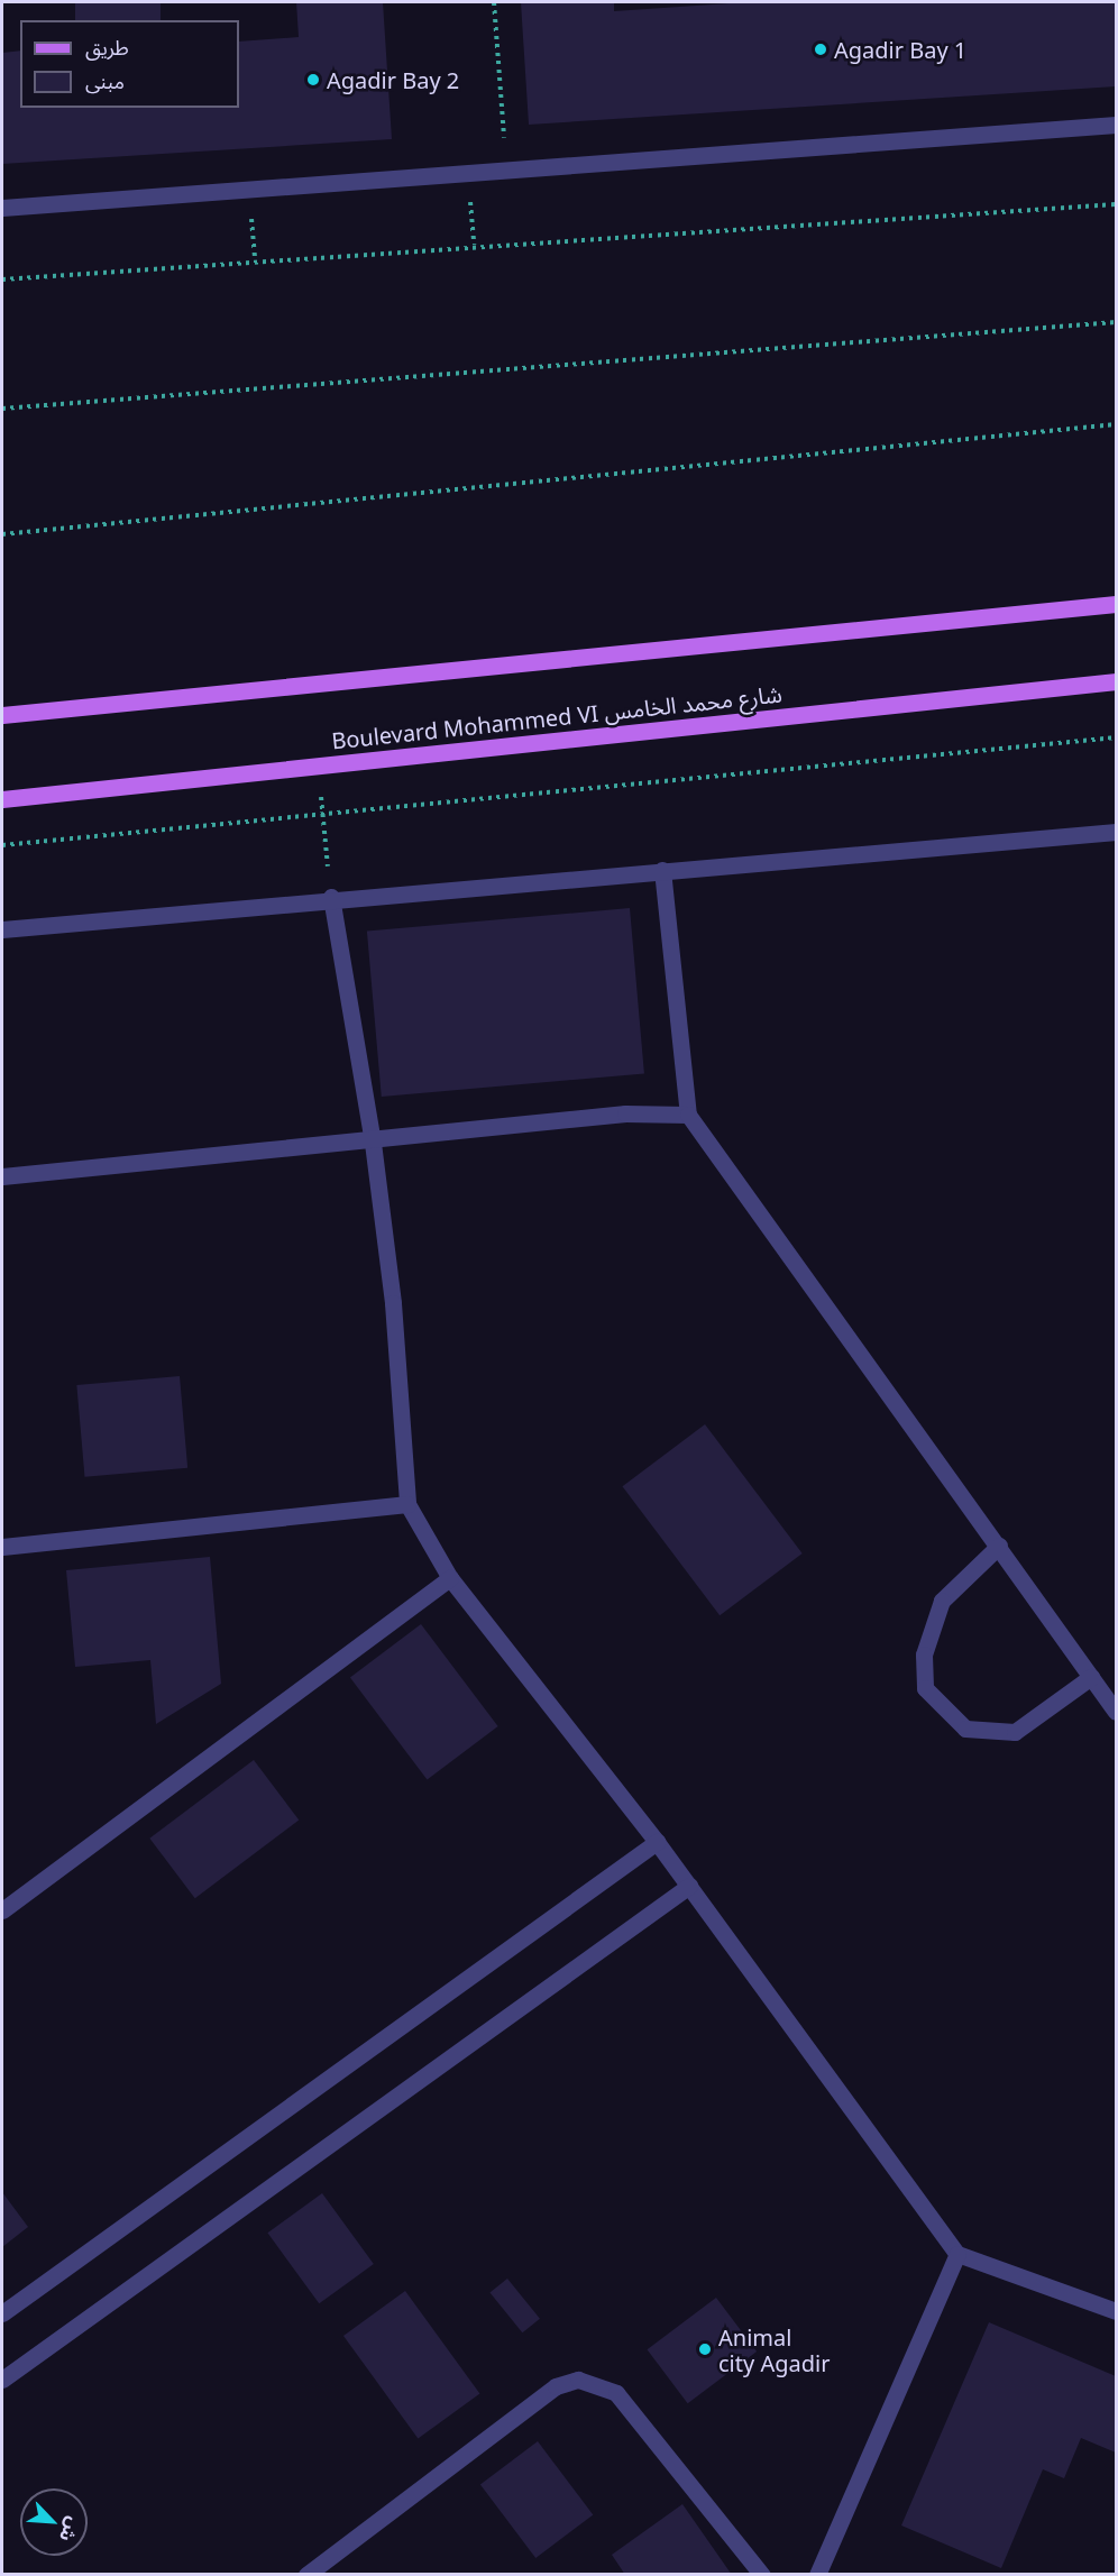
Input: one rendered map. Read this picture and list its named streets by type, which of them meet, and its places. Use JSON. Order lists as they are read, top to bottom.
{
  "streets": {
    "main road": ["Boulevard Mohammed VI شارع محمد الخامس"]
  },
  "places": ["Agadir Bay 1", "Agadir Bay 2", "Animal city Agadir"],
  "legend": ["طريق", "مبنى"],
  "north": "bottom right"
}
